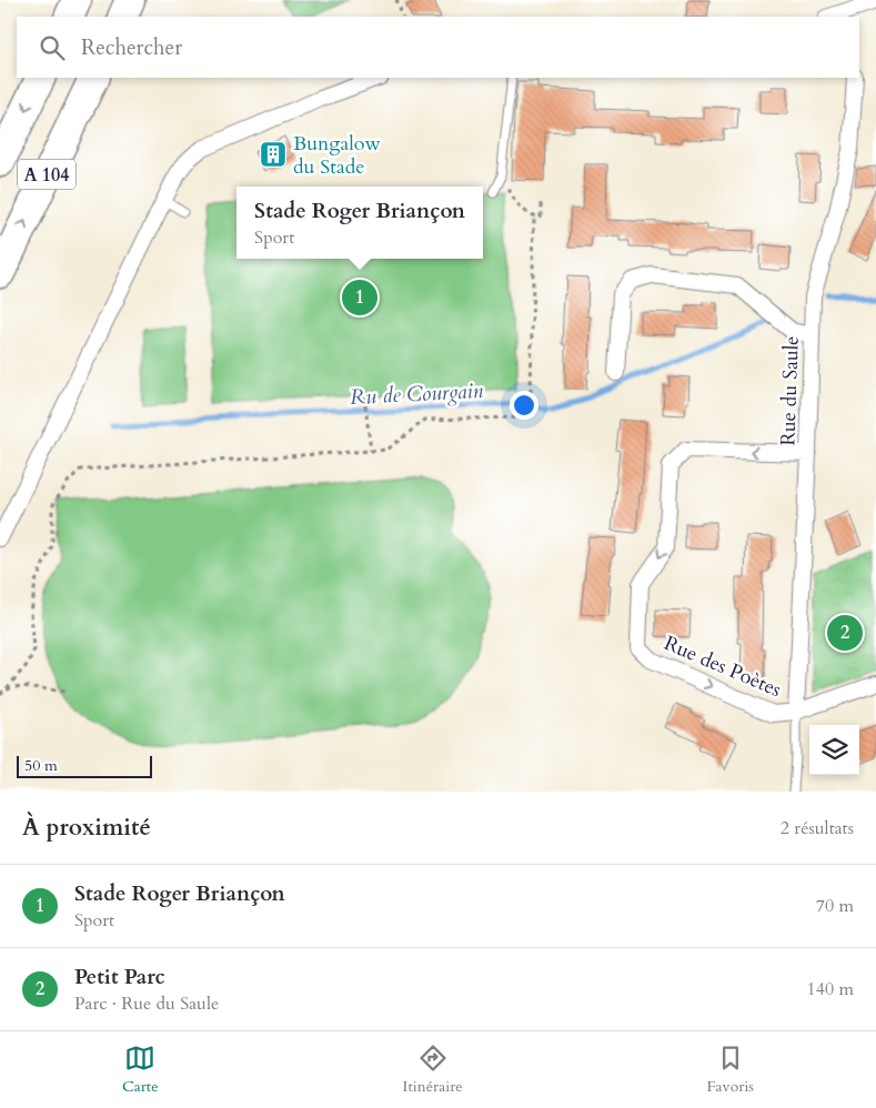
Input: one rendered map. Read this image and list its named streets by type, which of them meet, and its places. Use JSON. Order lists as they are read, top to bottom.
{
  "streets": {
    "highway": ["A 104"],
    "street": ["Rue du Saule", "Rue des Poètes"]
  },
  "crossings": [
    ["Rue du Saule", "Rue des Poètes"]
  ],
  "water": ["Ru de Courgain"],
  "places": {
    "building": ["Bungalow du Stade"]
  },
  "scale_bar": "50 m",
  "page": {
    "search": "Rechercher",
    "popup": ["Stade Roger Briançon", "Sport"],
    "pins": ["1", "2"],
    "scale": "50 m",
    "heading": ["À proximité", "2 résultats"],
    "list": [
      {
        "mark": "1",
        "name": "Stade Roger Briançon",
        "note": "Sport",
        "value": "70 m"
      },
      {
        "mark": "2",
        "name": "Petit Parc",
        "note": "Parc · Rue du Saule",
        "value": "140 m"
      }
    ],
    "nav": ["Carte", "Itinéraire", "Favoris"]
  }
}
